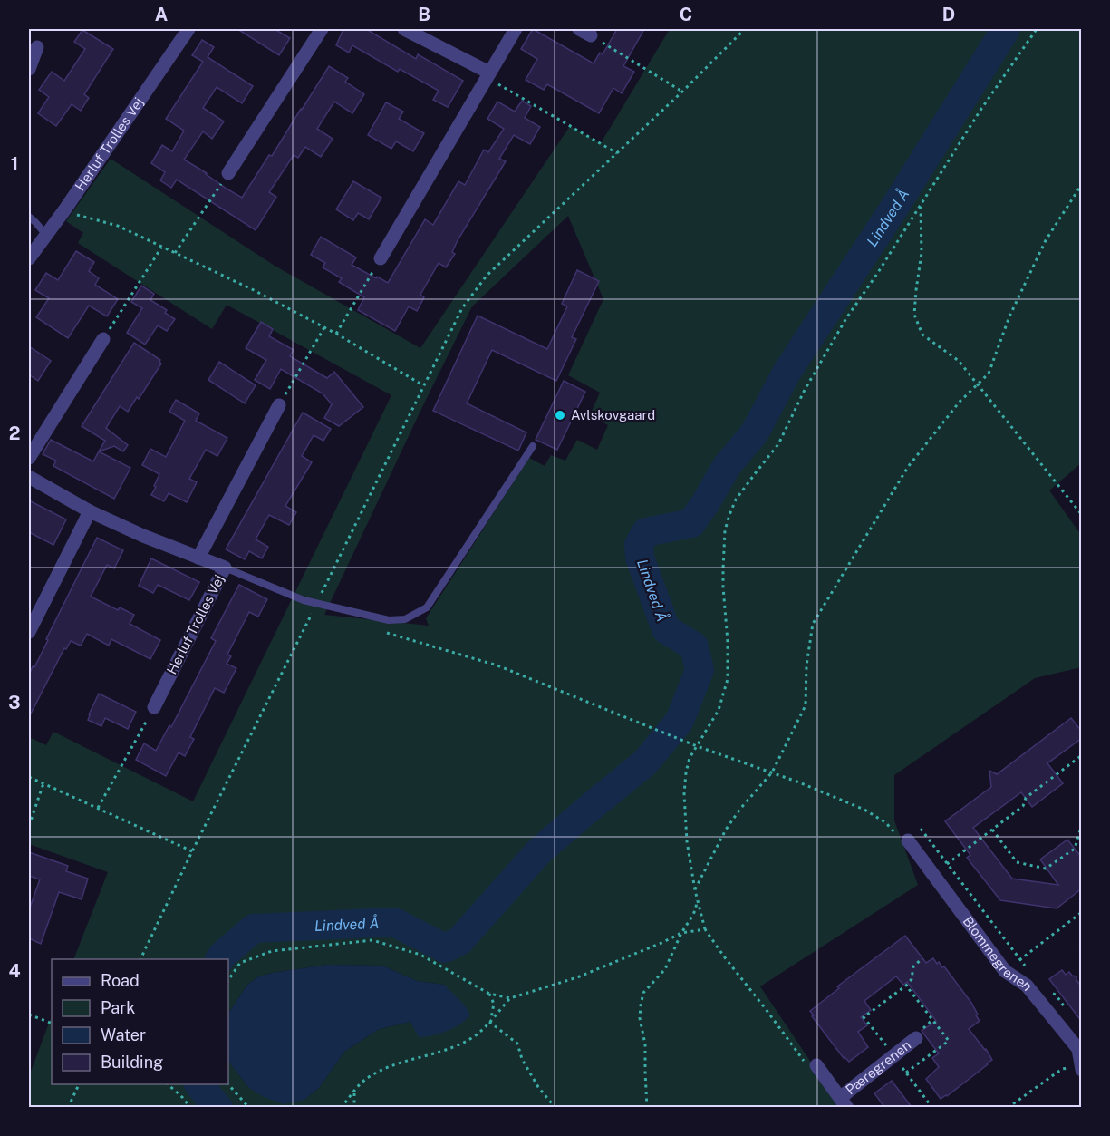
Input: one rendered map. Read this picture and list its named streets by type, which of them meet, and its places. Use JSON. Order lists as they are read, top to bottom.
{
  "streets": {
    "street": ["Herluf Trolles Vej", "Blommegrenen", "Pæregrenen"]
  },
  "water": ["Lindved Å"],
  "places": ["Avlskovgaard"],
  "legend": [
    "Road",
    "Park",
    "Water",
    "Building"
  ],
  "grid": {
    "columns": [
      "A",
      "B",
      "C",
      "D"
    ],
    "rows": [
      "1",
      "2",
      "3",
      "4"
    ]
  }
}
